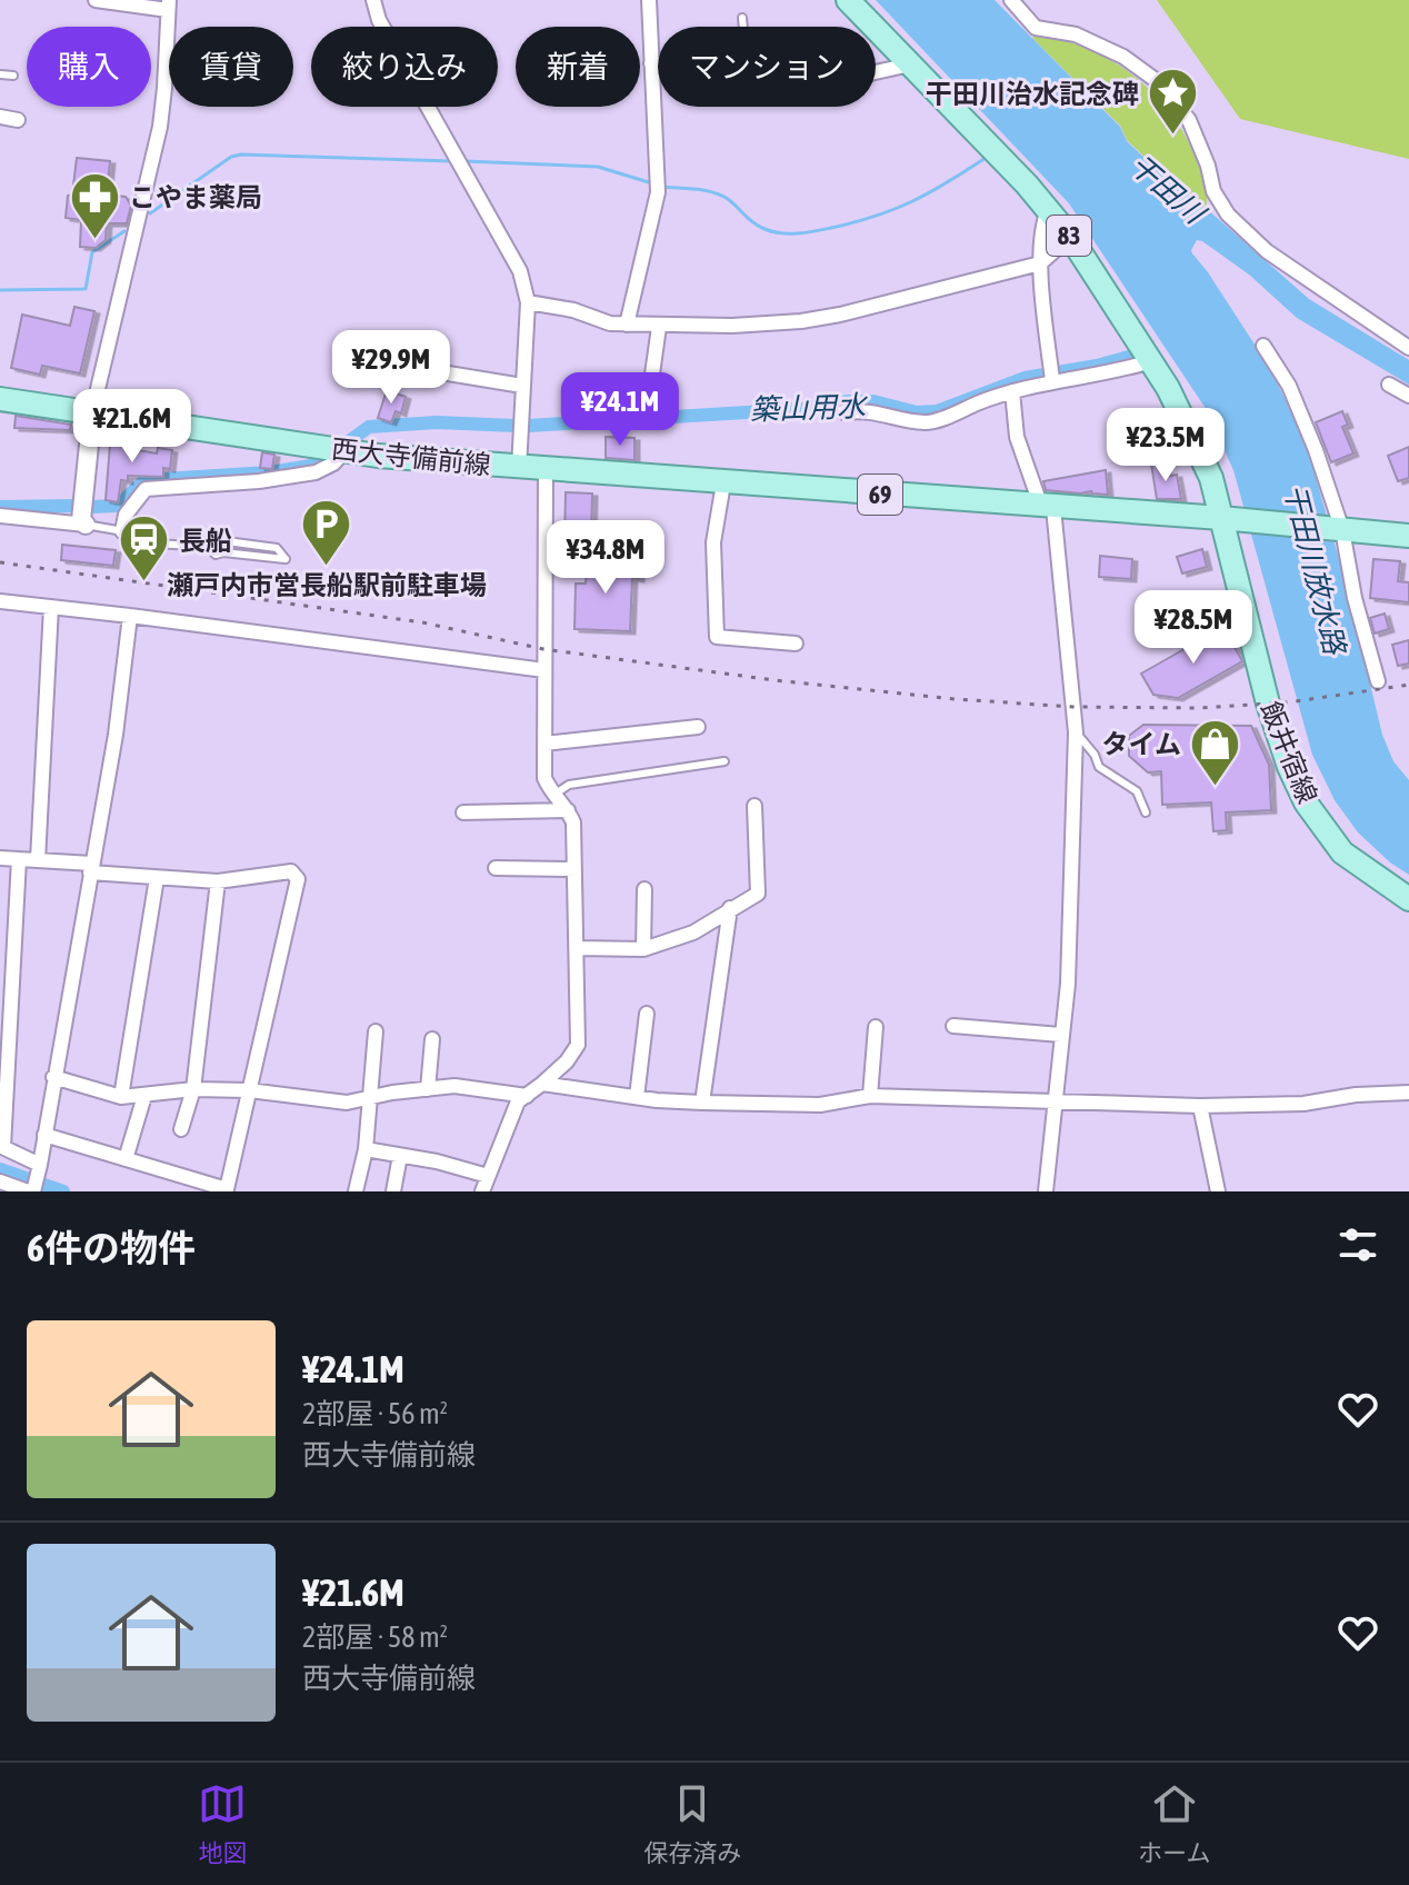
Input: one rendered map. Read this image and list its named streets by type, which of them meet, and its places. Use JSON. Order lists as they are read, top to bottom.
{
  "streets": {
    "main road": [
      "83",
      "西大寺備前線",
      "69",
      "飯井宿線"
    ]
  },
  "crossings": [
    ["西大寺備前線", "飯井宿線"]
  ],
  "water": ["干田川", "築山用水", "干田川放水路"],
  "places": {
    "place": ["干田川治水記念碑"],
    "pharmacy": ["こやま薬局"],
    "parking": ["瀬戸内市営長船駅前駐車場"],
    "station": ["長船"],
    "shop": ["タイム"]
  },
  "page": {
    "chip": [
      "購入",
      "賃貸",
      "絞り込み",
      "新着",
      "マンション"
    ],
    "price": [
      "¥29.9M",
      "¥24.1M",
      "¥21.6M",
      "¥23.5M",
      "¥34.8M",
      "¥28.5M"
    ],
    "heading": "6件の物件",
    "list": [
      {
        "name": "¥24.1M",
        "note": "2部屋 · 56 m² · 西大寺備前線"
      },
      {
        "name": "¥21.6M",
        "note": "2部屋 · 58 m² · 西大寺備前線"
      }
    ],
    "tabs": ["地図", "保存済み", "ホーム"]
  }
}
